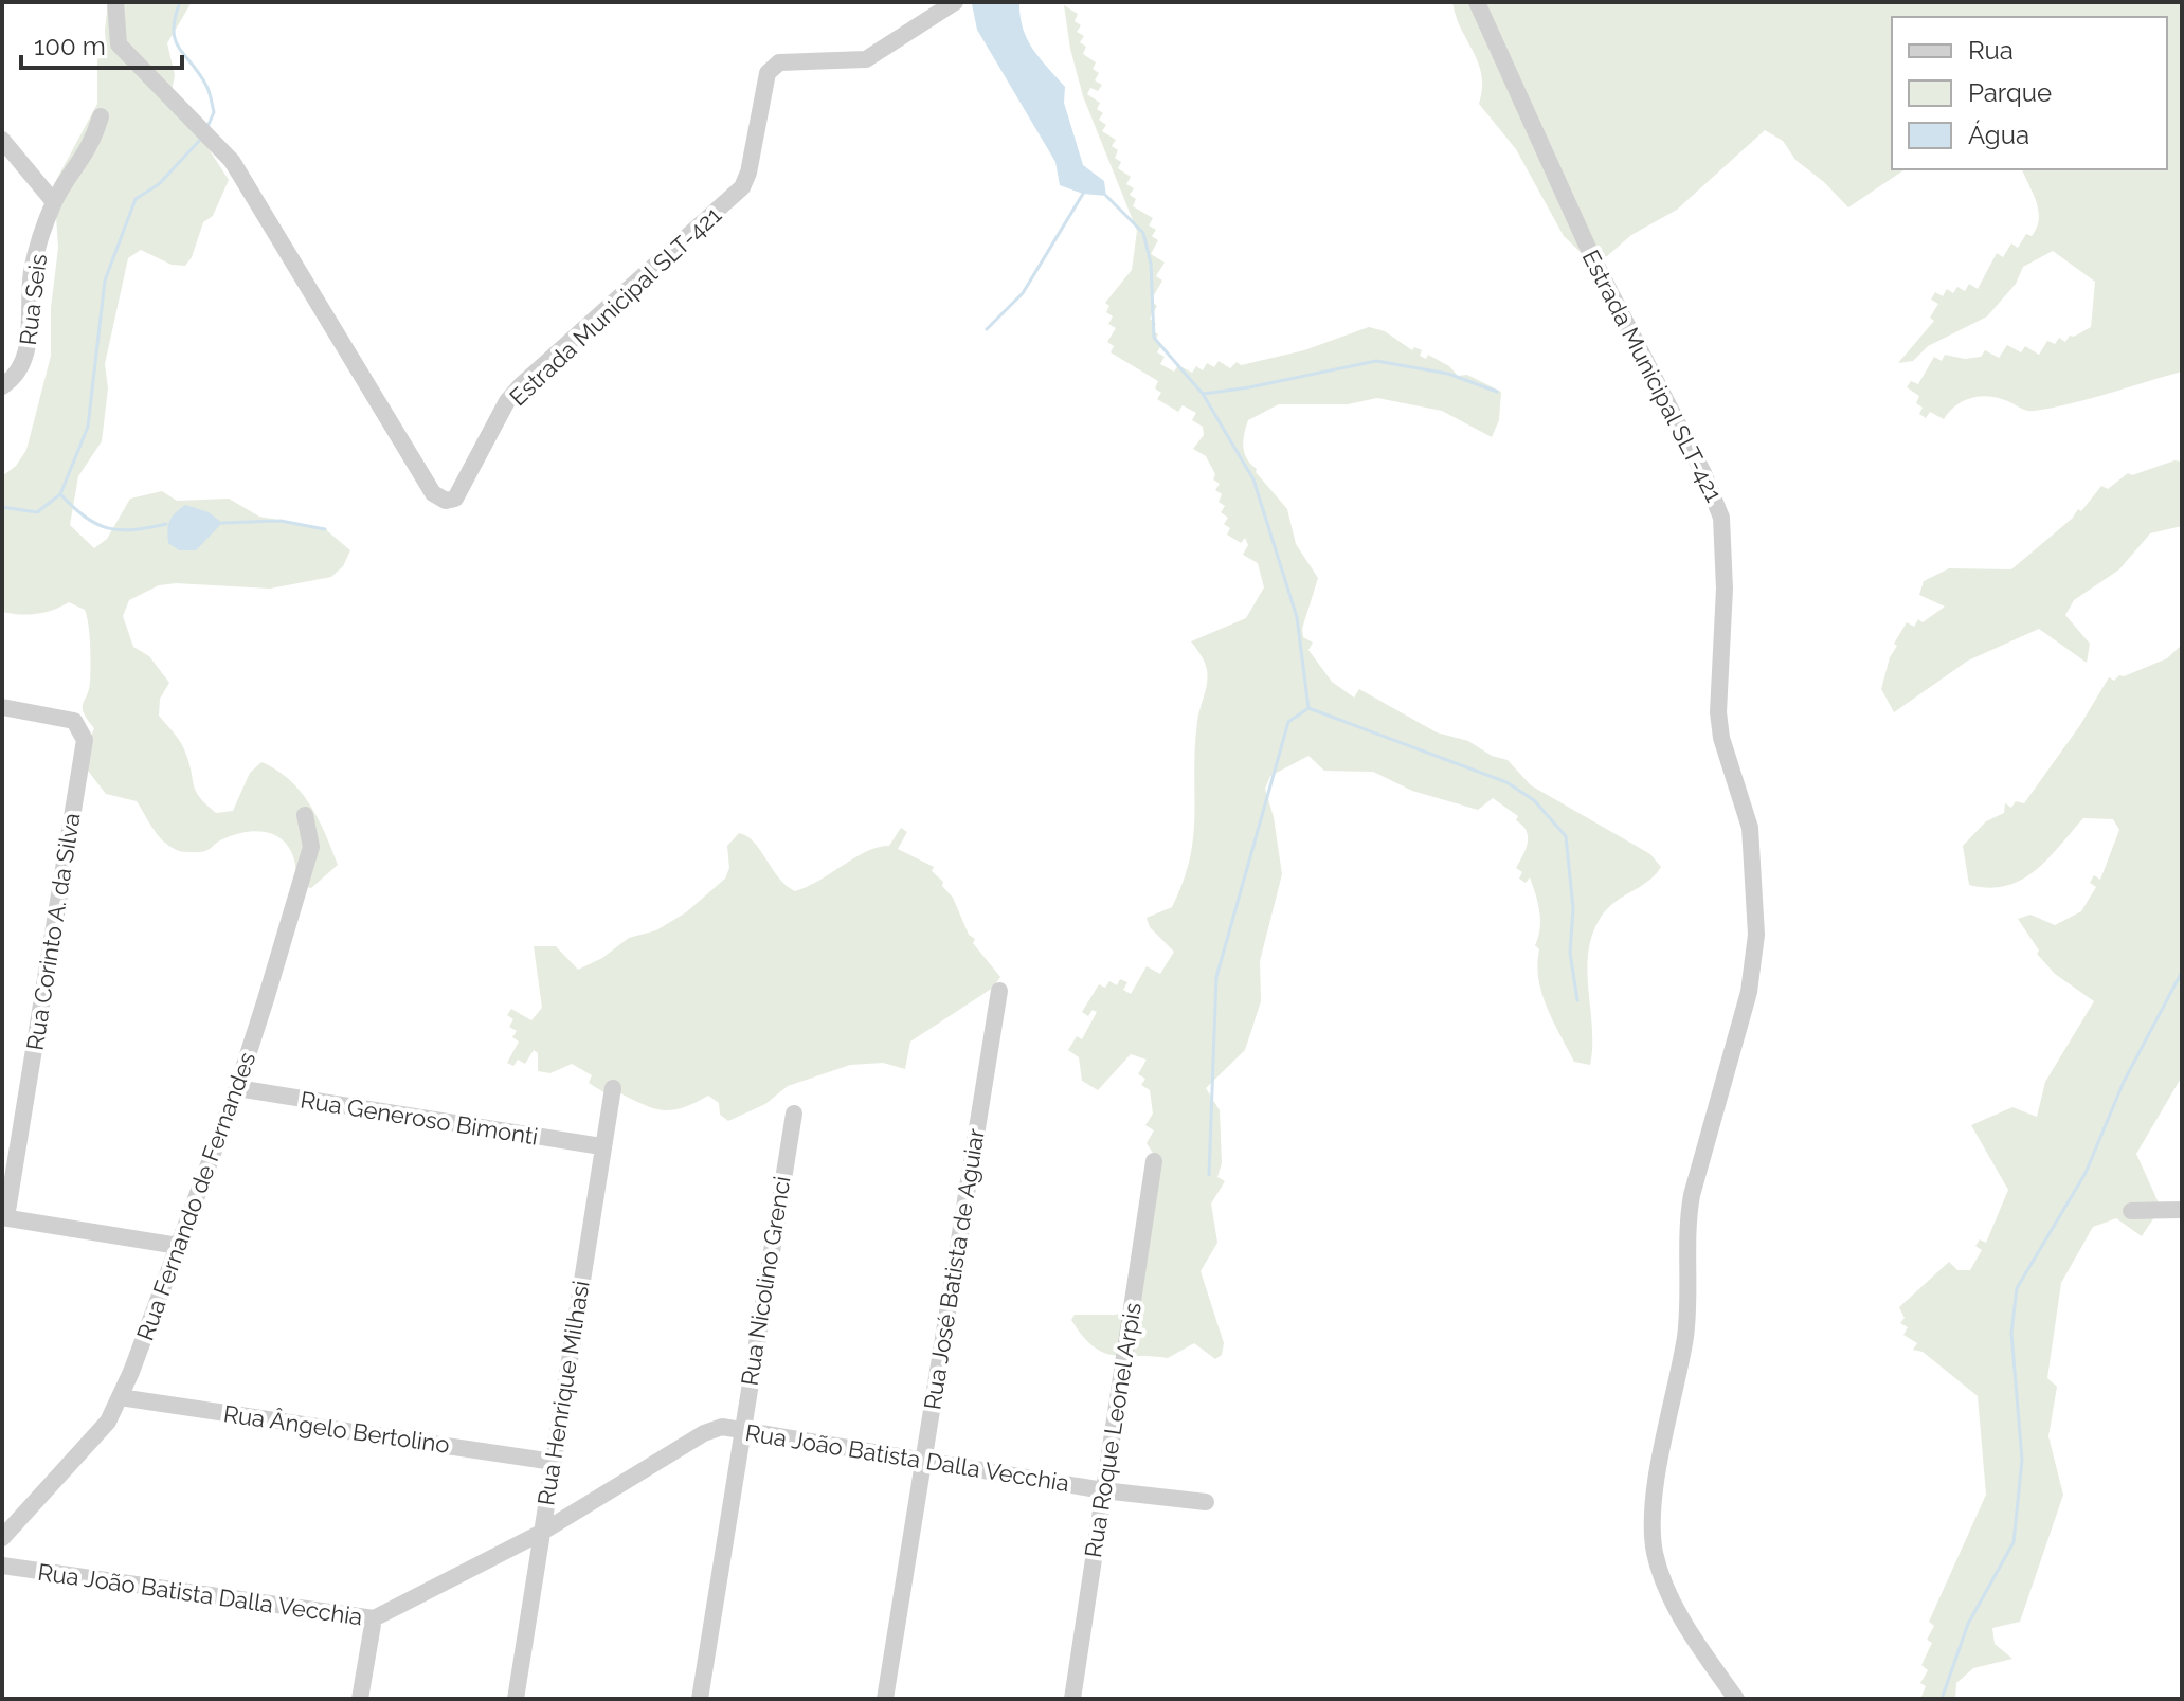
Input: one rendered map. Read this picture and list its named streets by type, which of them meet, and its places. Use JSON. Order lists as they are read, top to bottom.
{
  "streets": {
    "street": [
      "Rua Seis",
      "Estrada Municipal SLT-421",
      "Rua Corinto A. da Silva",
      "Rua Generoso Bimonti",
      "Rua Fernando de Fernandes",
      "Rua José Batista de Aguiar",
      "Rua Nicolino Grenci",
      "Rua Henrique Milhasi",
      "Rua Ângelo Bertolino",
      "Rua Roque Leonel Arpis",
      "Rua João Batista Dalla Vecchia"
    ]
  },
  "crossings": [
    ["Rua Generoso Bimonti", "Rua Fernando de Fernandes"],
    ["Rua Generoso Bimonti", "Rua Henrique Milhasi"],
    ["Rua Fernando de Fernandes", "Rua Ângelo Bertolino"],
    ["Rua José Batista de Aguiar", "Rua João Batista Dalla Vecchia"],
    ["Rua Nicolino Grenci", "Rua João Batista Dalla Vecchia"],
    ["Rua Henrique Milhasi", "Rua Ângelo Bertolino"],
    ["Rua Henrique Milhasi", "Rua João Batista Dalla Vecchia"],
    ["Rua Roque Leonel Arpis", "Rua João Batista Dalla Vecchia"]
  ],
  "legend": ["Rua", "Parque", "Água"],
  "scale_bar": "100 m"
}
